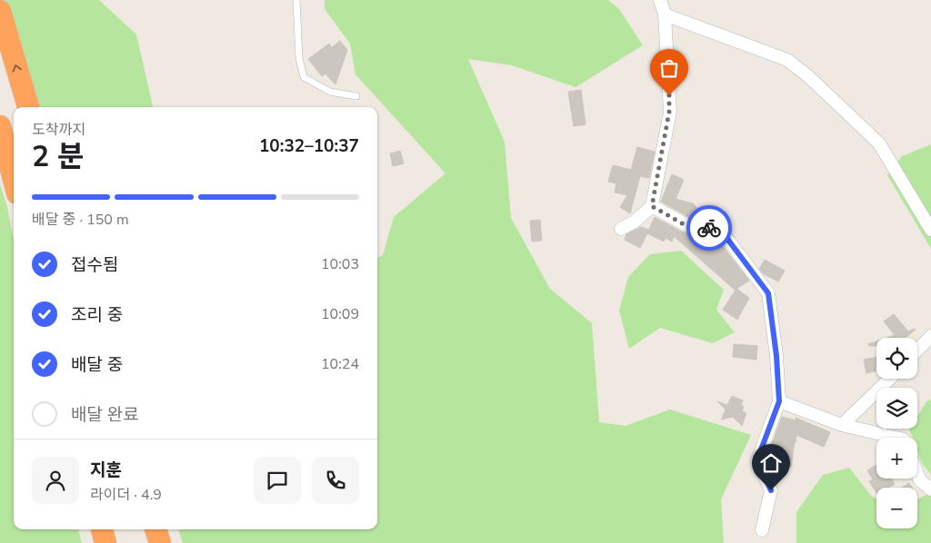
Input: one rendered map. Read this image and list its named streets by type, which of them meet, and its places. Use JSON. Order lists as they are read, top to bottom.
{
  "page": {
    "heading": ["2 분", "도착까지", "10:32–10:37"],
    "panel": ["지훈", "라이더 · 4.9"],
    "bar": "배달 중 · 150 m",
    "list": [
      ["접수됨", "10:03"],
      ["조리 중", "10:09"],
      ["배달 중", "10:24"],
      "배달 완료"
    ],
    "map_buttons": ["+", "−"]
  }
}
